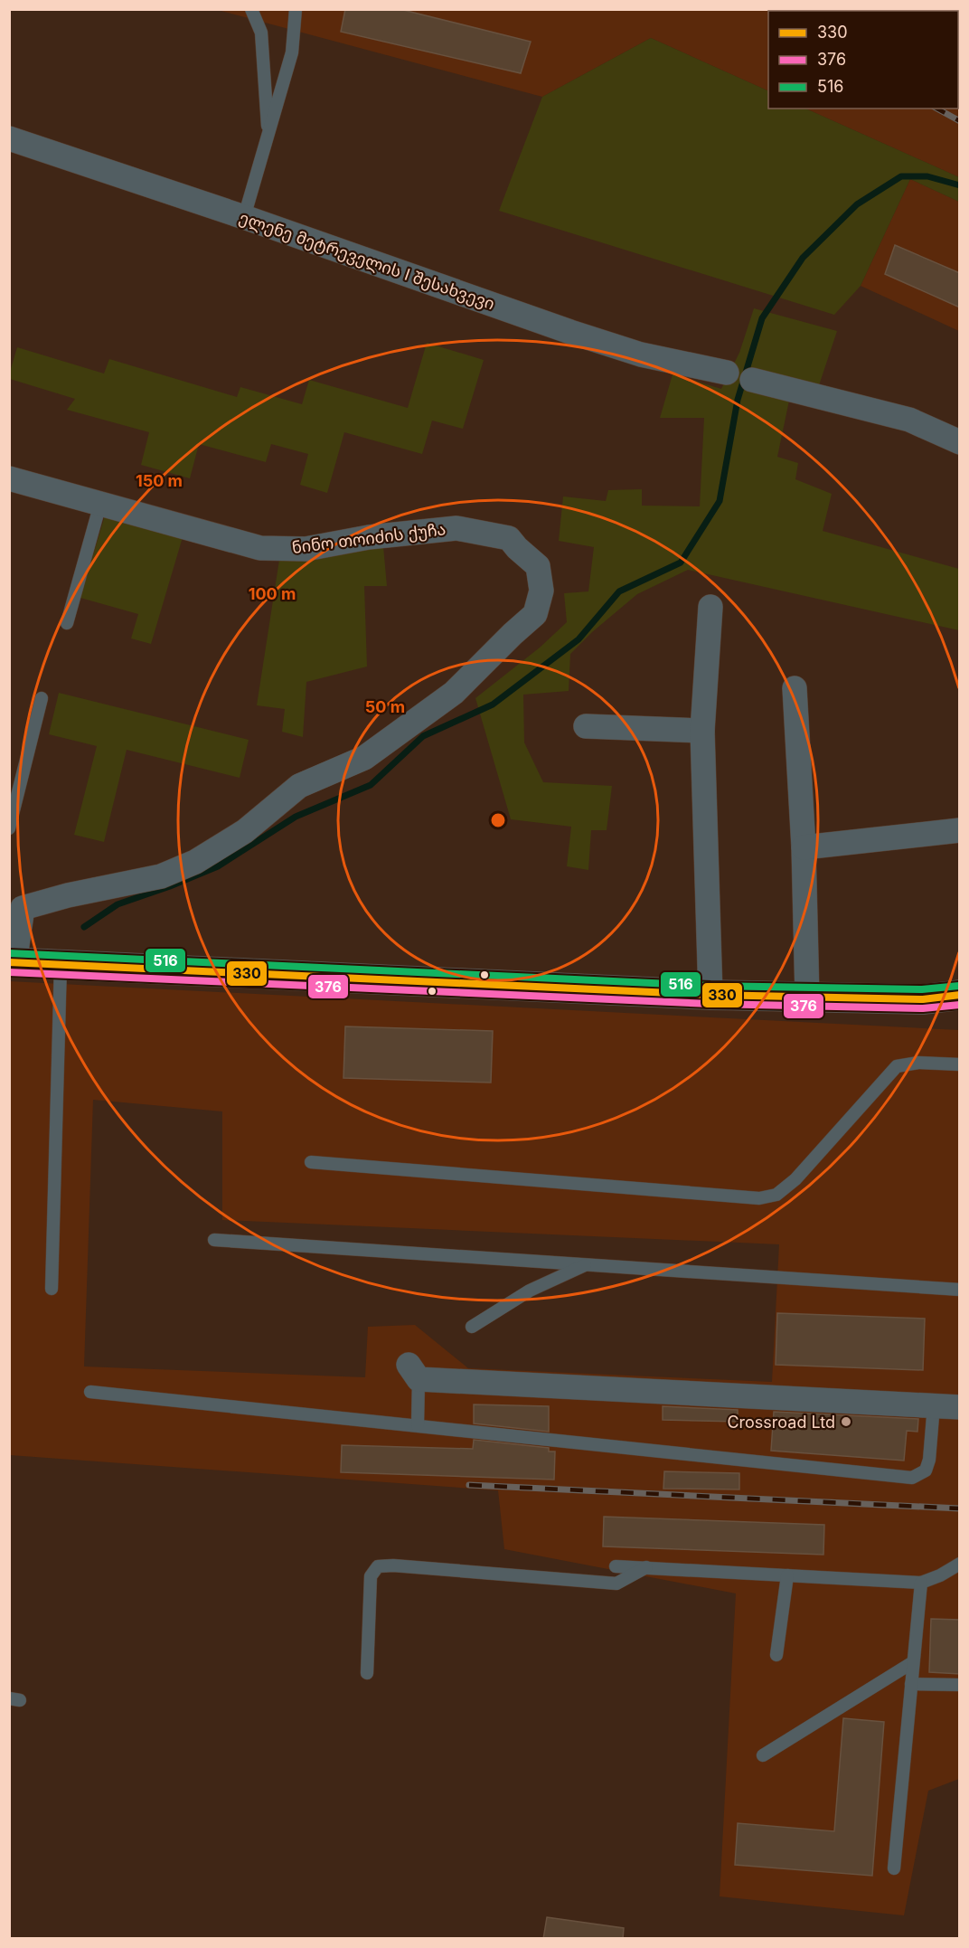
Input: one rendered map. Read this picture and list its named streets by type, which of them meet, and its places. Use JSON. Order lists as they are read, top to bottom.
{
  "streets": {
    "street": ["ელენე მეტრეველის I შესახვევი", "ნინო თოიძის ქუჩა"]
  },
  "places": ["Crossroad Ltd"],
  "lines": ["transit line 516", "transit line 330", "transit line 376"],
  "legend": ["330", "376", "516"],
  "rings": ["150 m", "100 m", "50 m"]
}
